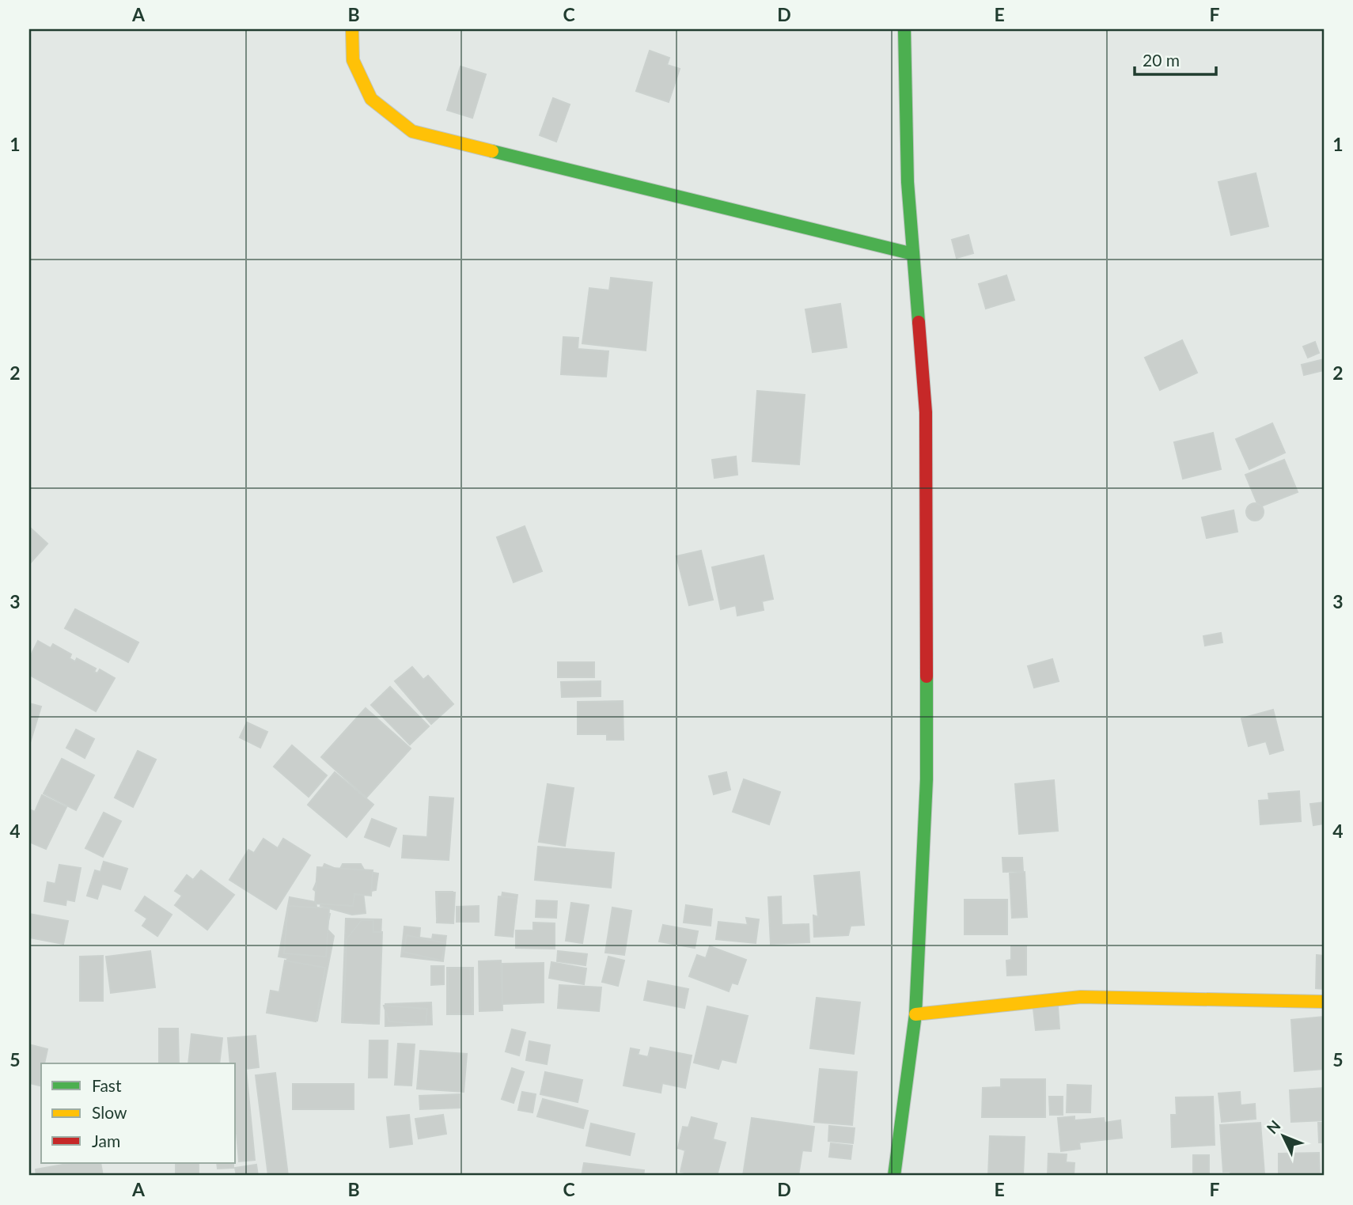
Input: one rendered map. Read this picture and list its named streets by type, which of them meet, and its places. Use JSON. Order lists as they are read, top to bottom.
{
  "legend": ["Fast", "Slow", "Jam"],
  "scale_bar": "20 m",
  "north": "top left",
  "grid": {
    "columns": [
      "A",
      "B",
      "C",
      "D",
      "E",
      "F"
    ],
    "rows": [
      "1",
      "2",
      "3",
      "4",
      "5"
    ]
  }
}
